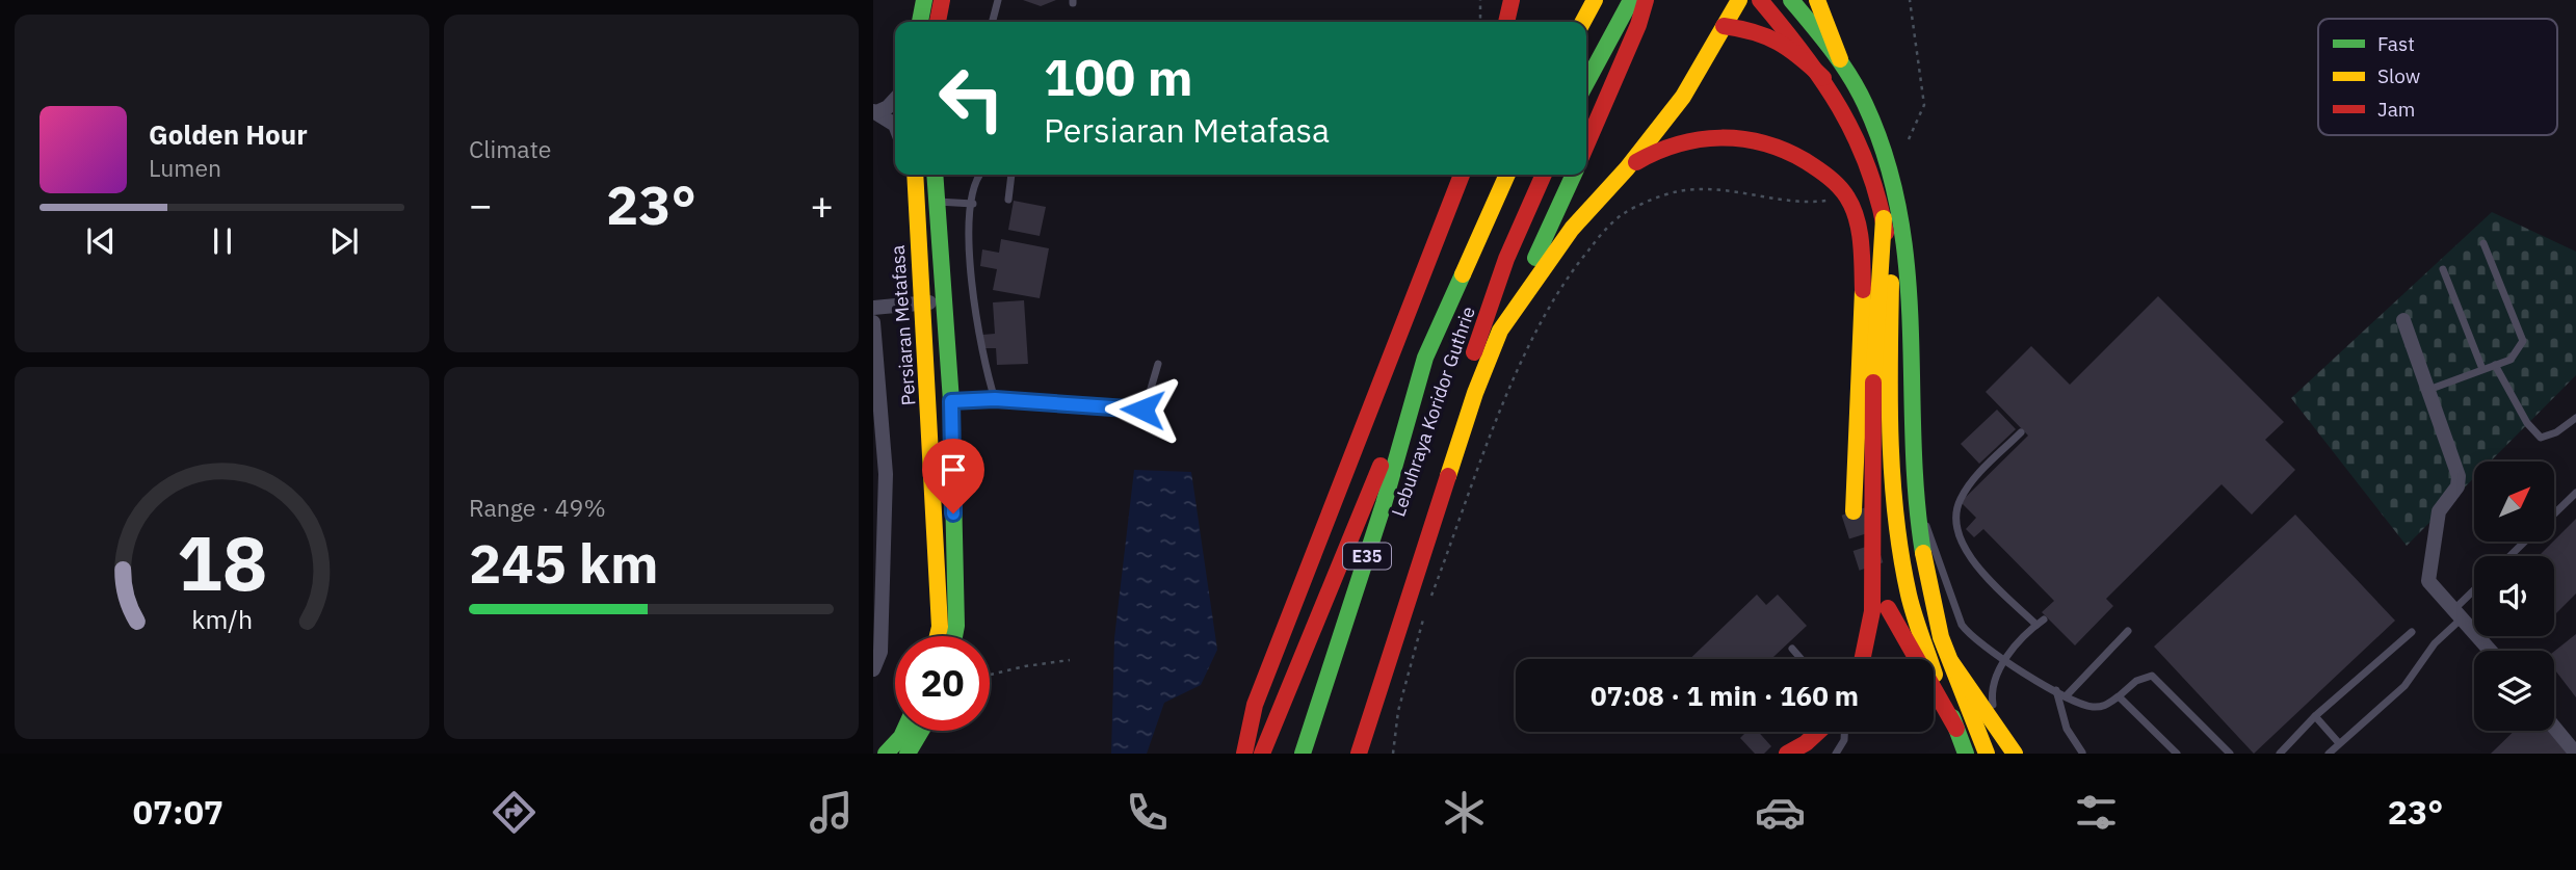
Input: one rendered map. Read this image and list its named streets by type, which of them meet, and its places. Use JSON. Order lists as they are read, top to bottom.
{
  "streets": {
    "main road": ["Persiaran Metafasa", "Lebuhraya Koridor Guthrie", "E35"]
  },
  "legend": ["Fast", "Slow", "Jam"],
  "north": "top right",
  "page": {
    "tile": [
      "Climate",
      ["Range · 49%", "245 km"]
    ],
    "turn": ["100 m", "Persiaran Metafasa"],
    "song": ["Golden Hour", "Lumen"],
    "heat": ["−", "23°", "+"],
    "limit": "20",
    "trip": "07:08 · 1 min · 160 m",
    "tabs": ["07:07", "23°"],
    "gauge": ["18", "km/h"]
  }
}
